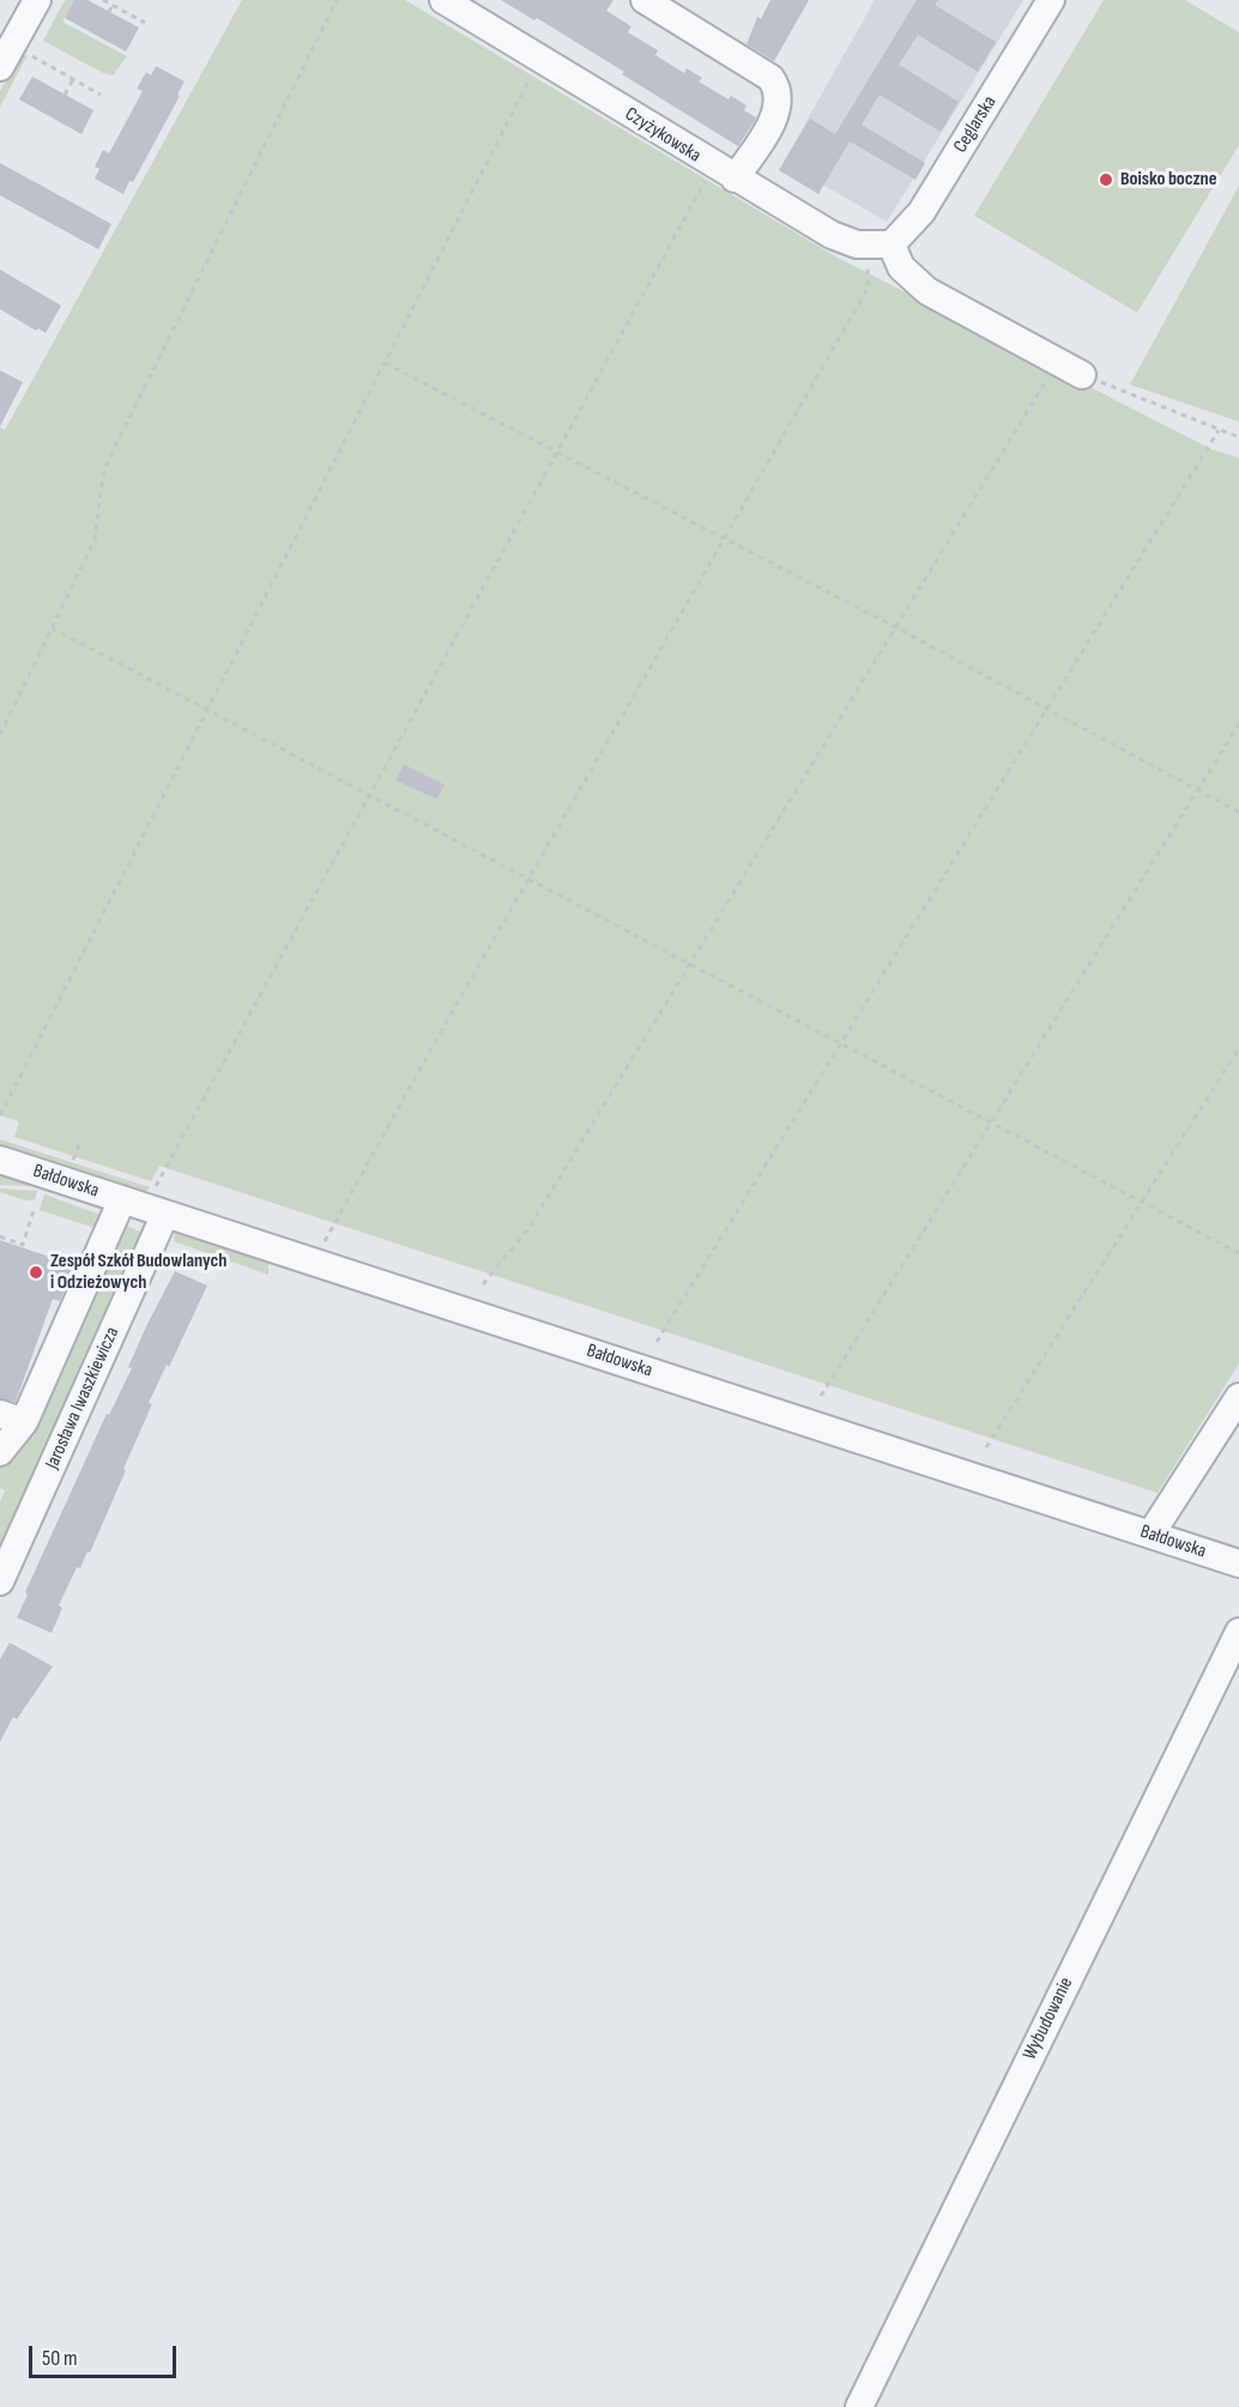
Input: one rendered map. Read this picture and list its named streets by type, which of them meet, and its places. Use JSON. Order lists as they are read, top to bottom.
{
  "streets": {
    "street": [
      "Ceglarska",
      "Czyżykowska",
      "Bałdowska",
      "Jarosława Iwaszkiewicza",
      "Wybudowanie"
    ]
  },
  "crossings": [
    ["Ceglarska", "Czyżykowska"],
    ["Bałdowska", "Jarosława Iwaszkiewicza"]
  ],
  "places": ["Boisko boczne", "Zespół Szkół Budowlanych i Odzieżowych"],
  "scale_bar": "50 m"
}
